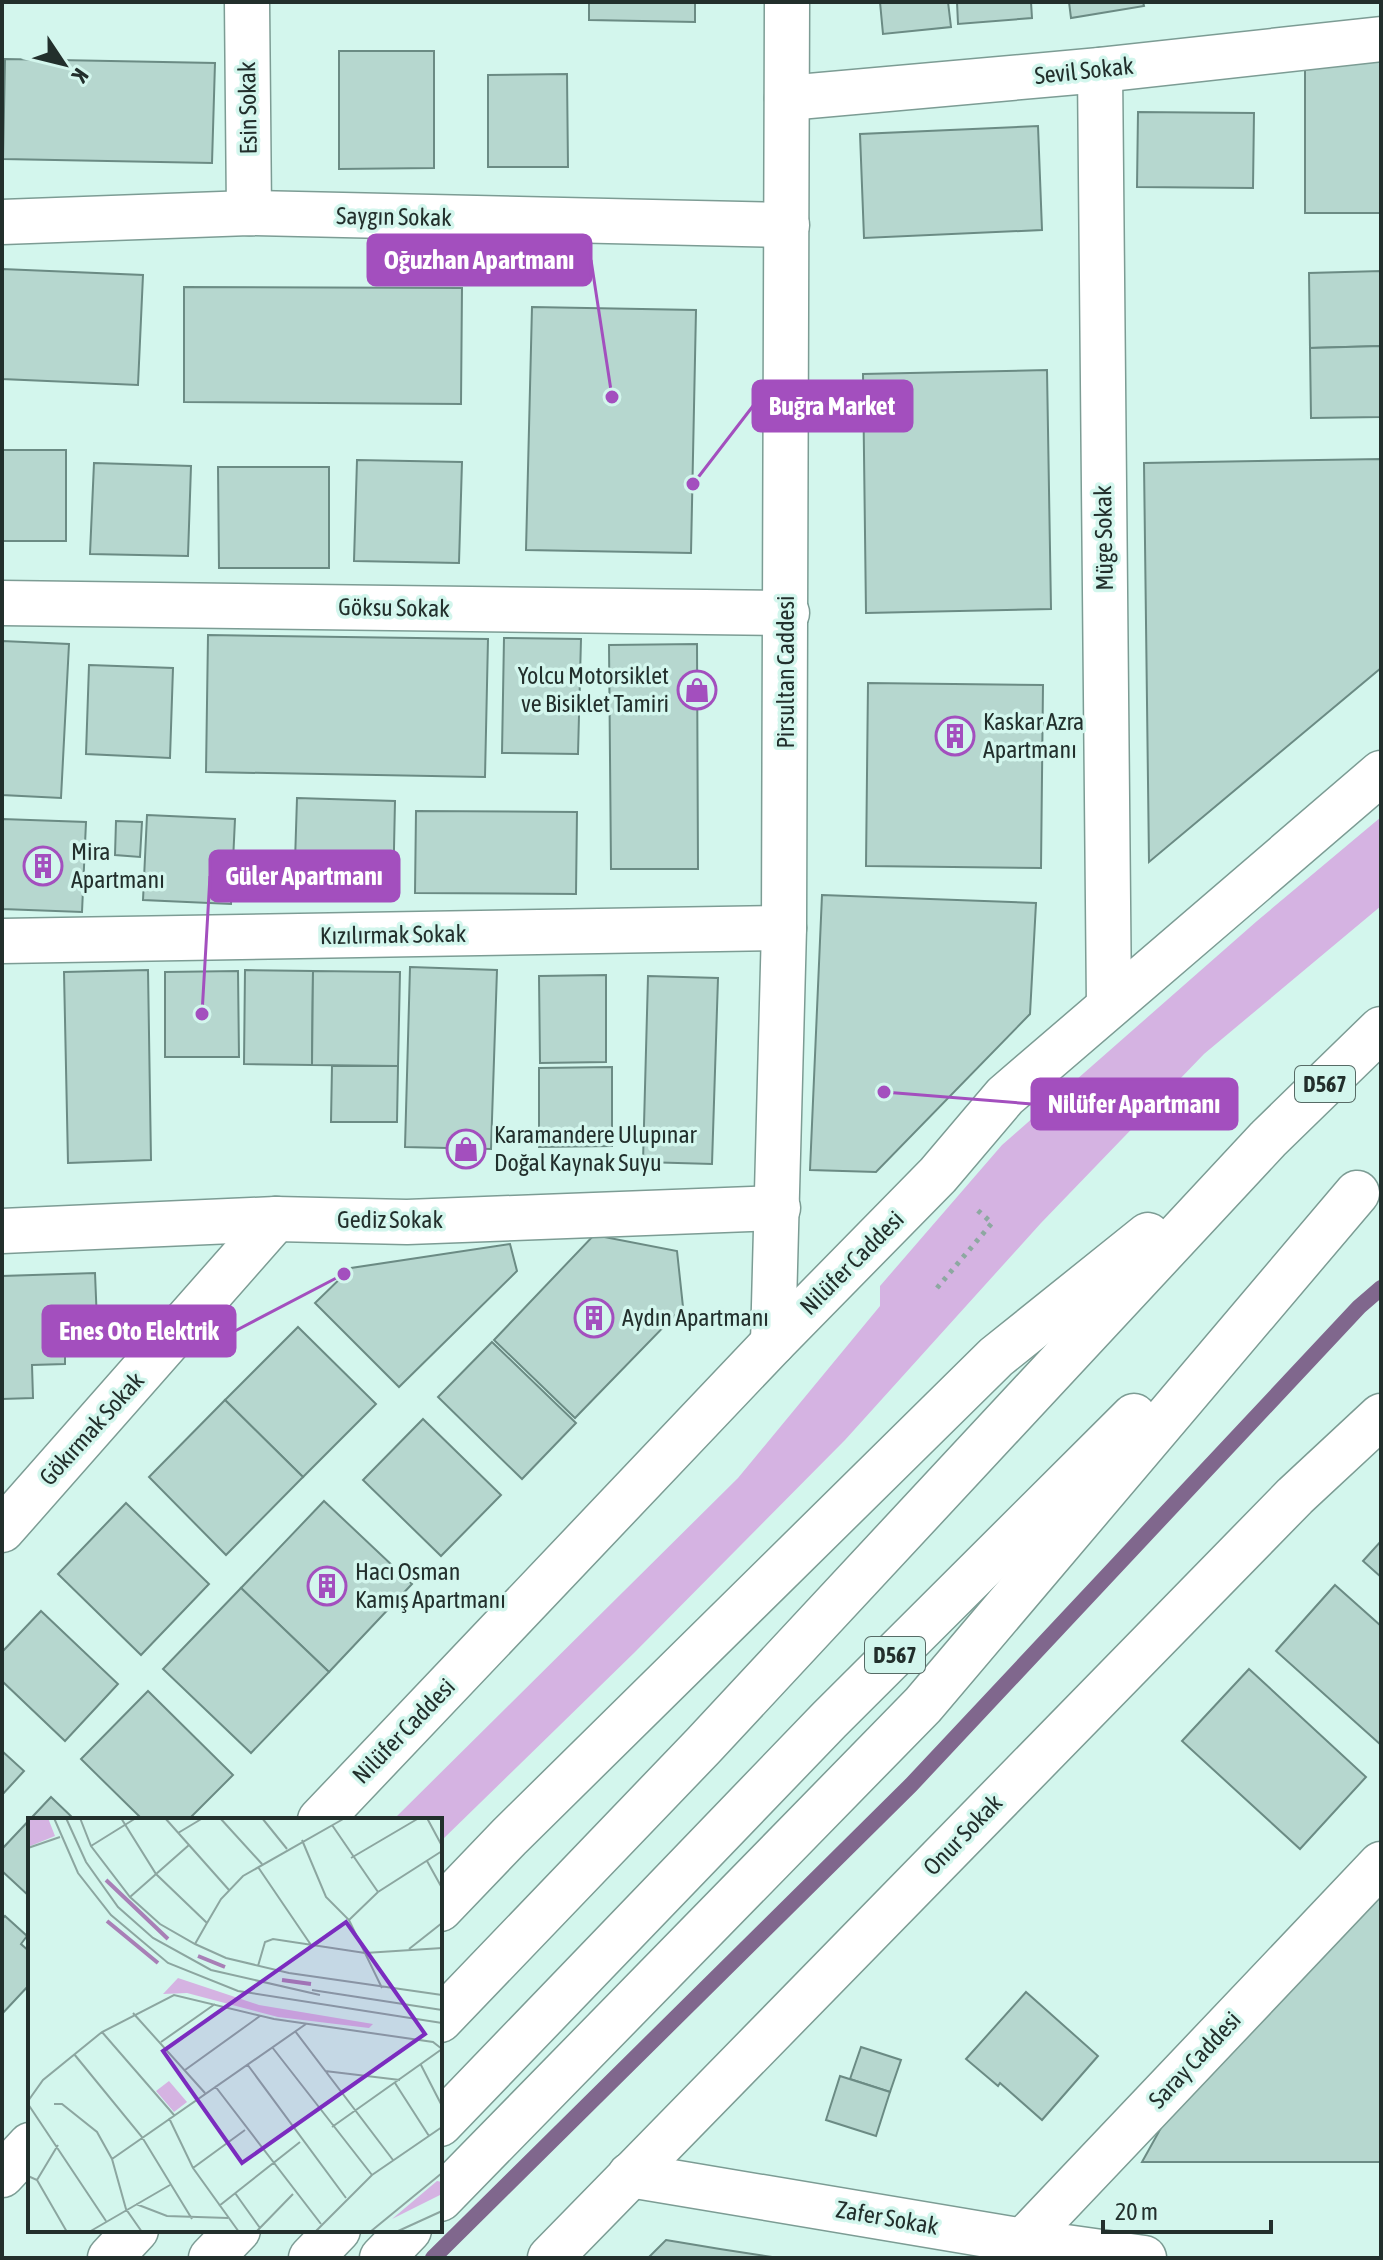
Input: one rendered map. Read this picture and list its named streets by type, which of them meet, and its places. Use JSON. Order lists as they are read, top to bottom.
{
  "streets": {
    "main road": [
      "Sevil Sokak",
      "Esin Sokak",
      "Saygın Sokak",
      "Müge Sokak",
      "Göksu Sokak",
      "Pirsultan Caddesi",
      "Kızılırmak Sokak",
      "D567",
      "Gediz Sokak",
      "Nilüfer Caddesi",
      "Gökırmak Sokak",
      "Onur Sokak",
      "Saray Caddesi",
      "Zafer Sokak"
    ]
  },
  "crossings": [
    ["Sevil Sokak", "Müge Sokak"],
    ["Sevil Sokak", "Pirsultan Caddesi"],
    ["Esin Sokak", "Saygın Sokak"],
    ["Saygın Sokak", "Pirsultan Caddesi"],
    ["Müge Sokak", "Nilüfer Caddesi"],
    ["Göksu Sokak", "Pirsultan Caddesi"],
    ["Pirsultan Caddesi", "Kızılırmak Sokak"],
    ["Pirsultan Caddesi", "Gediz Sokak"],
    ["Pirsultan Caddesi", "Nilüfer Caddesi"],
    ["Gediz Sokak", "Gökırmak Sokak"],
    ["Onur Sokak", "Zafer Sokak"],
    ["Saray Caddesi", "Zafer Sokak"]
  ],
  "places": {
    "other": [
      "Oğuzhan Apartmanı",
      "Buğra Market",
      "Güler Apartmanı",
      "Nilüfer Apartmanı",
      "Enes Oto Elektrik"
    ],
    "shop": ["Yolcu Motorsiklet ve Bisiklet Tamiri", "Karamandere Ulupınar Doğal Kaynak Suyu"],
    "building": [
      "Kaskar Azra Apartmanı",
      "Mira Apartmanı",
      "Aydın Apartmanı",
      "Hacı Osman Kamış Apartmanı"
    ]
  },
  "scale_bar": "20 m",
  "north": "bottom right"
}
